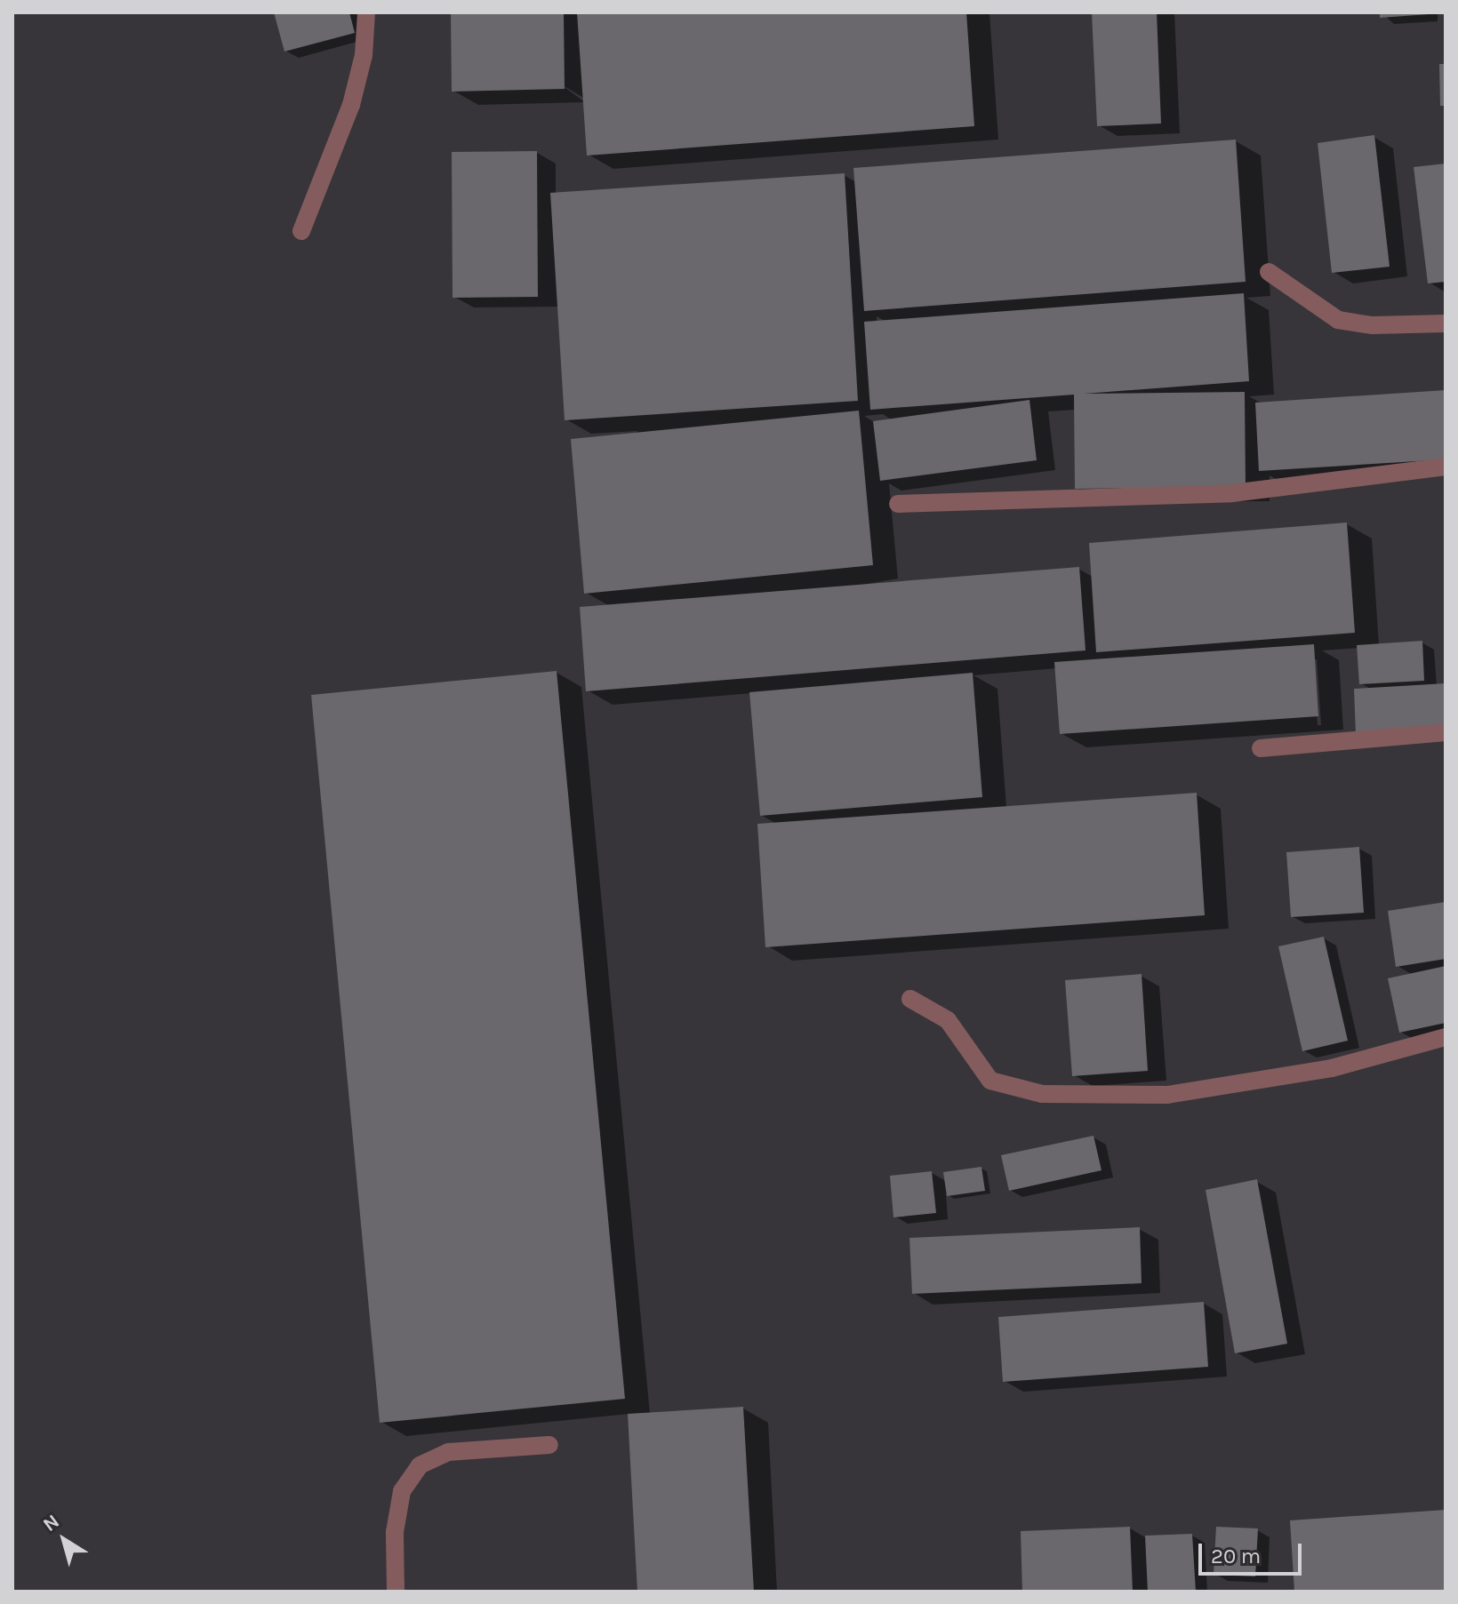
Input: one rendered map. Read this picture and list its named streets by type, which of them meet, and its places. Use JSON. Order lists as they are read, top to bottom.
{
  "scale_bar": "20 m",
  "north": "top left"
}
